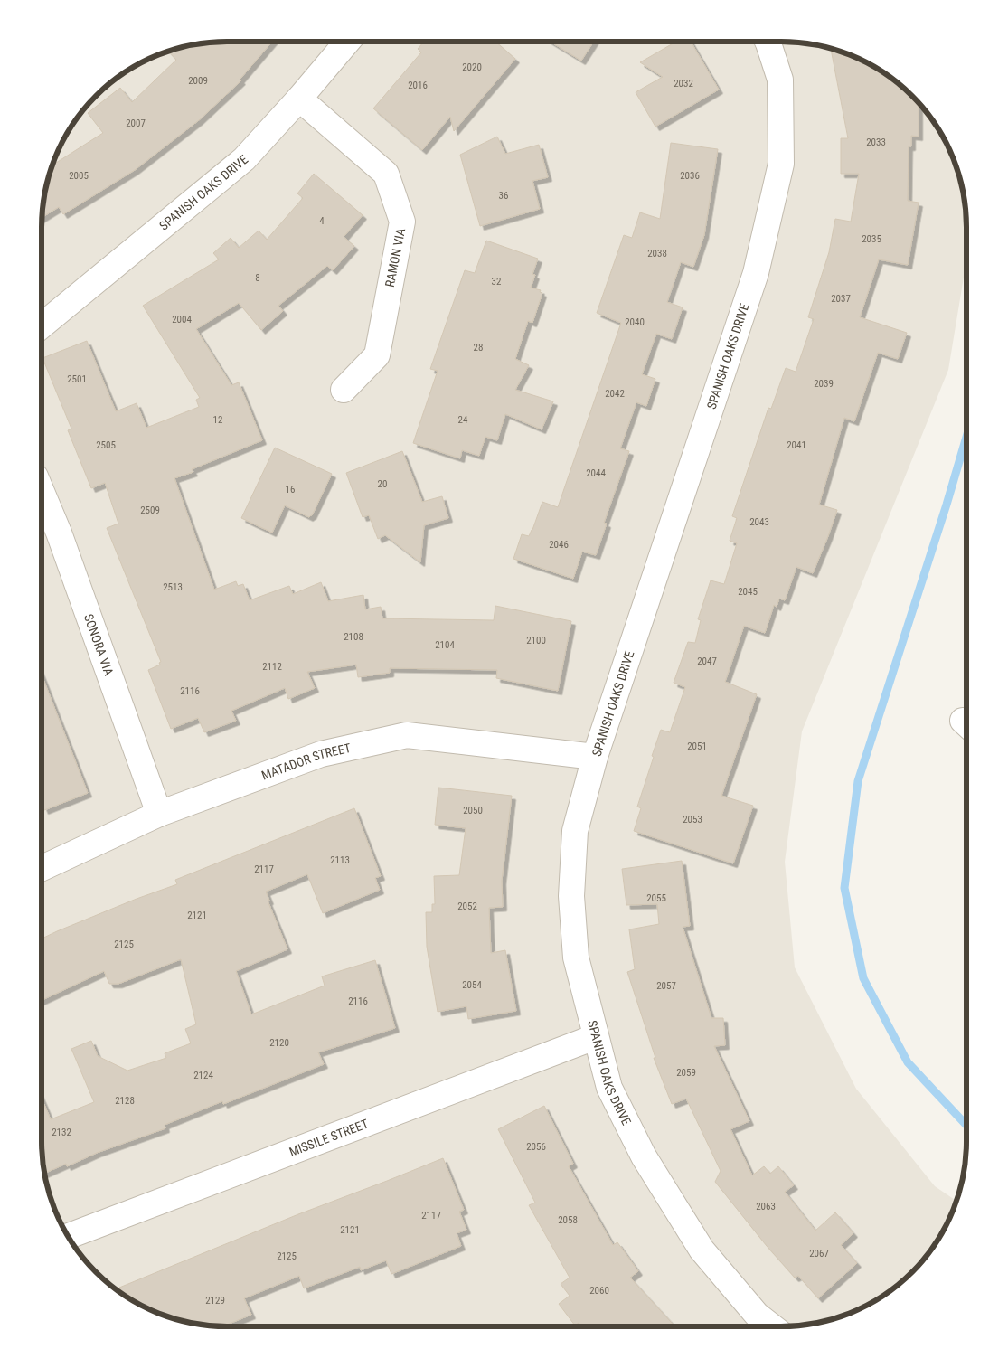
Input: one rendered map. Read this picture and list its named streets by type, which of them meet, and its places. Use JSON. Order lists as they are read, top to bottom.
{
  "streets": {
    "street": [
      "SPANISH OAKS DRIVE",
      "RAMON VIA",
      "SONORA VIA",
      "MATADOR STREET",
      "MISSILE STREET"
    ]
  },
  "crossings": [
    ["SPANISH OAKS DRIVE", "RAMON VIA"],
    ["SPANISH OAKS DRIVE", "MATADOR STREET"],
    ["SPANISH OAKS DRIVE", "MISSILE STREET"],
    ["SONORA VIA", "MATADOR STREET"]
  ],
  "house_numbers": [
    "2020",
    "2009",
    "2032",
    "2016",
    "2007",
    "2033",
    "2005",
    "2036",
    "36",
    "4",
    "2035",
    "2038",
    "8",
    "32",
    "2037",
    "2004",
    "2040",
    "28",
    "2501",
    "2039",
    "2042",
    "12",
    "24",
    "2505",
    "2041",
    "2044",
    "20",
    "16",
    "2509",
    "2043",
    "2046",
    "2513",
    "2045",
    "2108",
    "2100",
    "2104",
    "2047",
    "2112",
    "2116",
    "2051",
    "2050",
    "2053",
    "2113",
    "2117",
    "2055",
    "2052",
    "2121",
    "2125",
    "2054",
    "2057",
    "2116",
    "2120",
    "2059",
    "2124",
    "2128",
    "2132",
    "2056",
    "2063",
    "2117",
    "2058",
    "2121",
    "2067",
    "2125",
    "2060",
    "2129"
  ]
}
